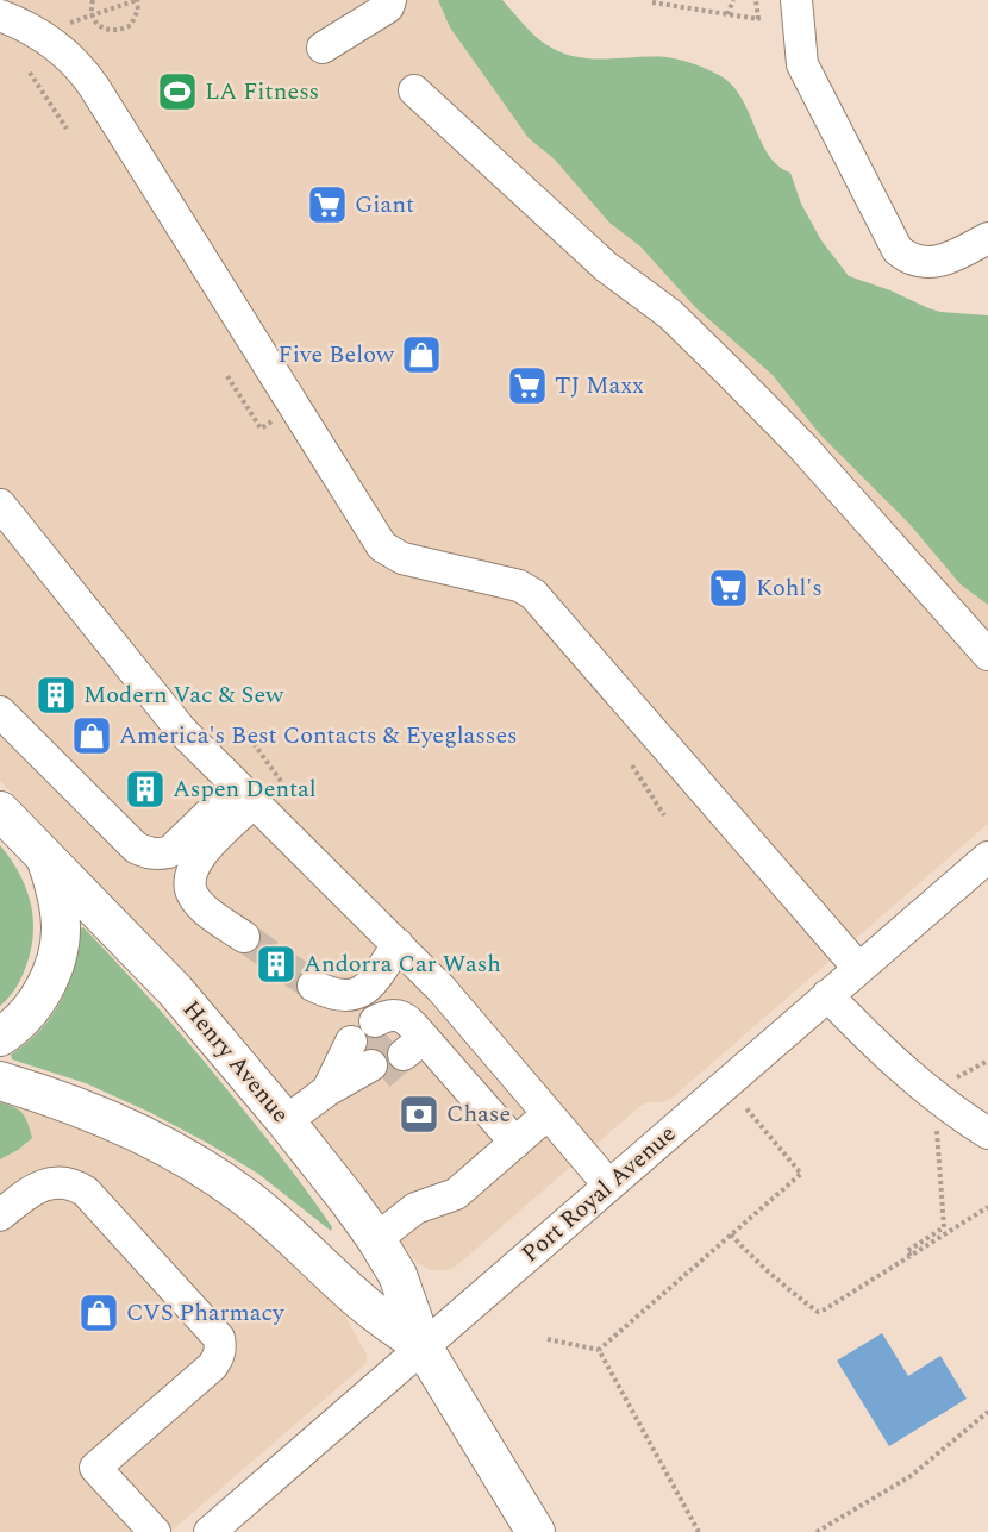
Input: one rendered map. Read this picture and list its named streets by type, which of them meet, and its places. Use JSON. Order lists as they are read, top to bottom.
{
  "streets": {
    "main road": ["Henry Avenue"],
    "street": ["Port Royal Avenue"]
  },
  "crossings": [
    ["Henry Avenue", "Port Royal Avenue"]
  ],
  "places": {
    "sports": ["LA Fitness"],
    "supermarket": ["Giant", "TJ Maxx", "Kohl's"],
    "shop": ["Five Below", "America's Best Contacts & Eyeglasses", "CVS Pharmacy"],
    "building": ["Modern Vac & Sew", "Aspen Dental", "Andorra Car Wash"],
    "bank": ["Chase"]
  }
}
